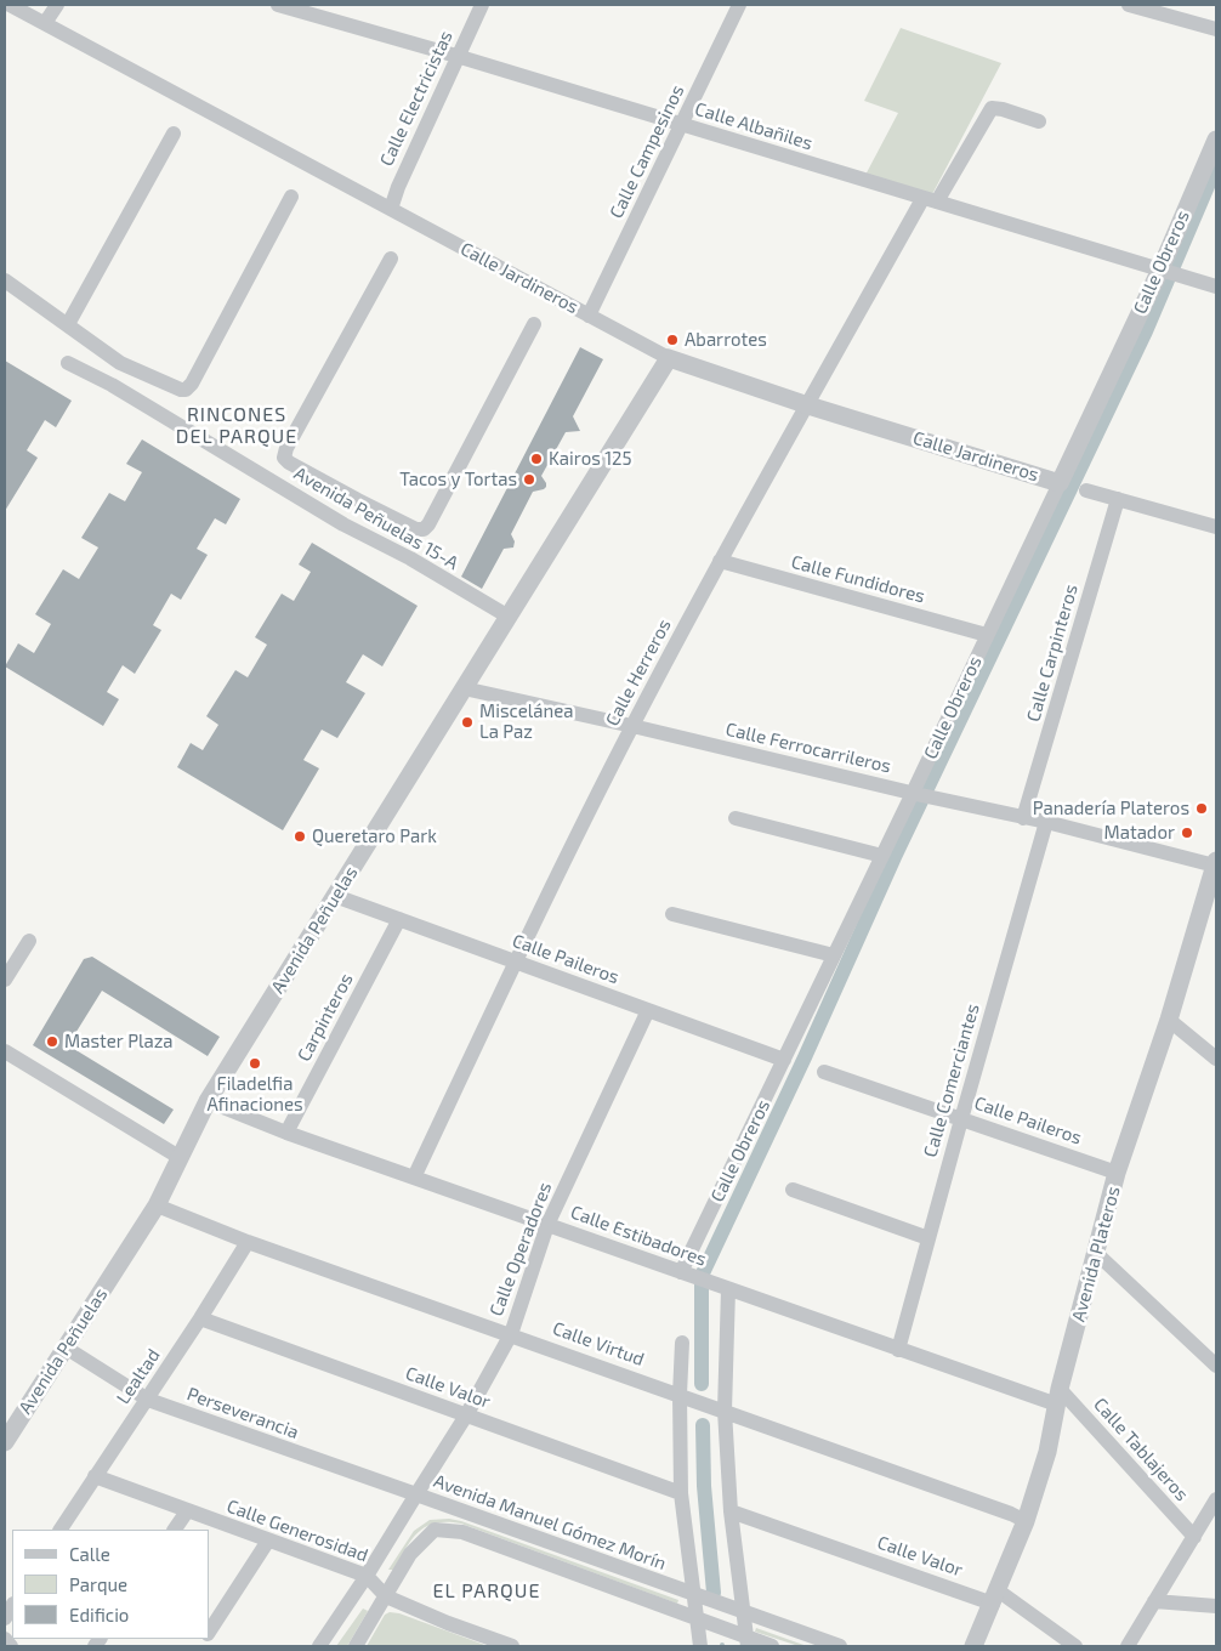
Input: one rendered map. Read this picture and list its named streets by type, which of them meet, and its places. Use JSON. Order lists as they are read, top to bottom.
{
  "streets": {
    "street": [
      "Calle Electricistas",
      "Calle Albañiles",
      "Calle Campesinos",
      "Calle Obreros",
      "Calle Jardineros",
      "Avenida Peñuelas 15-A",
      "Calle Fundidores",
      "Calle Carpinteros",
      "Calle Herreros",
      "Calle Ferrocarrileros",
      "Avenida Peñuelas",
      "Calle Paileros",
      "Carpinteros",
      "Calle Comerciantes",
      "Calle Estibadores",
      "Calle Operadores",
      "Avenida Plateros",
      "Calle Virtud",
      "Lealtad",
      "Calle Valor",
      "Perseverancia",
      "Calle Tablajeros",
      "Avenida Manuel Gómez Morín",
      "Calle Generosidad"
    ]
  },
  "crossings": [
    ["Calle Electricistas", "Calle Albañiles"],
    ["Calle Electricistas", "Calle Jardineros"],
    ["Calle Albañiles", "Calle Campesinos"],
    ["Calle Albañiles", "Calle Obreros"],
    ["Calle Albañiles", "Calle Herreros"],
    ["Calle Campesinos", "Calle Jardineros"],
    ["Calle Obreros", "Calle Jardineros"],
    ["Calle Obreros", "Calle Fundidores"],
    ["Calle Obreros", "Calle Ferrocarrileros"],
    ["Calle Obreros", "Calle Paileros"],
    ["Calle Obreros", "Calle Estibadores"],
    ["Calle Jardineros", "Calle Herreros"],
    ["Calle Jardineros", "Avenida Peñuelas"],
    ["Avenida Peñuelas 15-A", "Avenida Peñuelas"],
    ["Calle Fundidores", "Calle Herreros"],
    ["Calle Carpinteros", "Calle Ferrocarrileros"],
    ["Calle Herreros", "Calle Ferrocarrileros"],
    ["Calle Herreros", "Calle Paileros"],
    ["Calle Herreros", "Calle Estibadores"],
    ["Calle Ferrocarrileros", "Avenida Peñuelas"],
    ["Calle Ferrocarrileros", "Calle Comerciantes"],
    ["Calle Ferrocarrileros", "Avenida Plateros"],
    ["Avenida Peñuelas", "Calle Paileros"],
    ["Avenida Peñuelas", "Calle Estibadores"],
    ["Avenida Peñuelas", "Calle Virtud"],
    ["Avenida Peñuelas", "Perseverancia"],
    ["Calle Paileros", "Carpinteros"],
    ["Calle Paileros", "Calle Comerciantes"],
    ["Calle Paileros", "Calle Operadores"],
    ["Calle Paileros", "Avenida Plateros"],
    ["Carpinteros", "Calle Estibadores"],
    ["Calle Comerciantes", "Calle Estibadores"],
    ["Calle Estibadores", "Calle Operadores"],
    ["Calle Estibadores", "Avenida Plateros"],
    ["Calle Estibadores", "Calle Tablajeros"],
    ["Calle Operadores", "Calle Virtud"],
    ["Calle Operadores", "Calle Valor"],
    ["Calle Operadores", "Perseverancia"],
    ["Calle Operadores", "Avenida Manuel Gómez Morín"],
    ["Avenida Plateros", "Calle Virtud"],
    ["Avenida Plateros", "Calle Valor"],
    ["Avenida Plateros", "Calle Tablajeros"],
    ["Calle Virtud", "Lealtad"],
    ["Lealtad", "Calle Valor"],
    ["Lealtad", "Perseverancia"],
    ["Lealtad", "Calle Generosidad"],
    ["Perseverancia", "Avenida Manuel Gómez Morín"],
    ["Avenida Manuel Gómez Morín", "Calle Generosidad"]
  ],
  "districts": ["RINCONES DEL PARQUE", "EL PARQUE"],
  "places": [
    "Abarrotes",
    "Kairos 125",
    "Tacos y Tortas",
    "Miscelánea La Paz",
    "Panadería Plateros",
    "Matador",
    "Queretaro Park",
    "Master Plaza",
    "Filadelfia Afinaciones"
  ],
  "legend": ["Calle", "Parque", "Edificio"]
}
